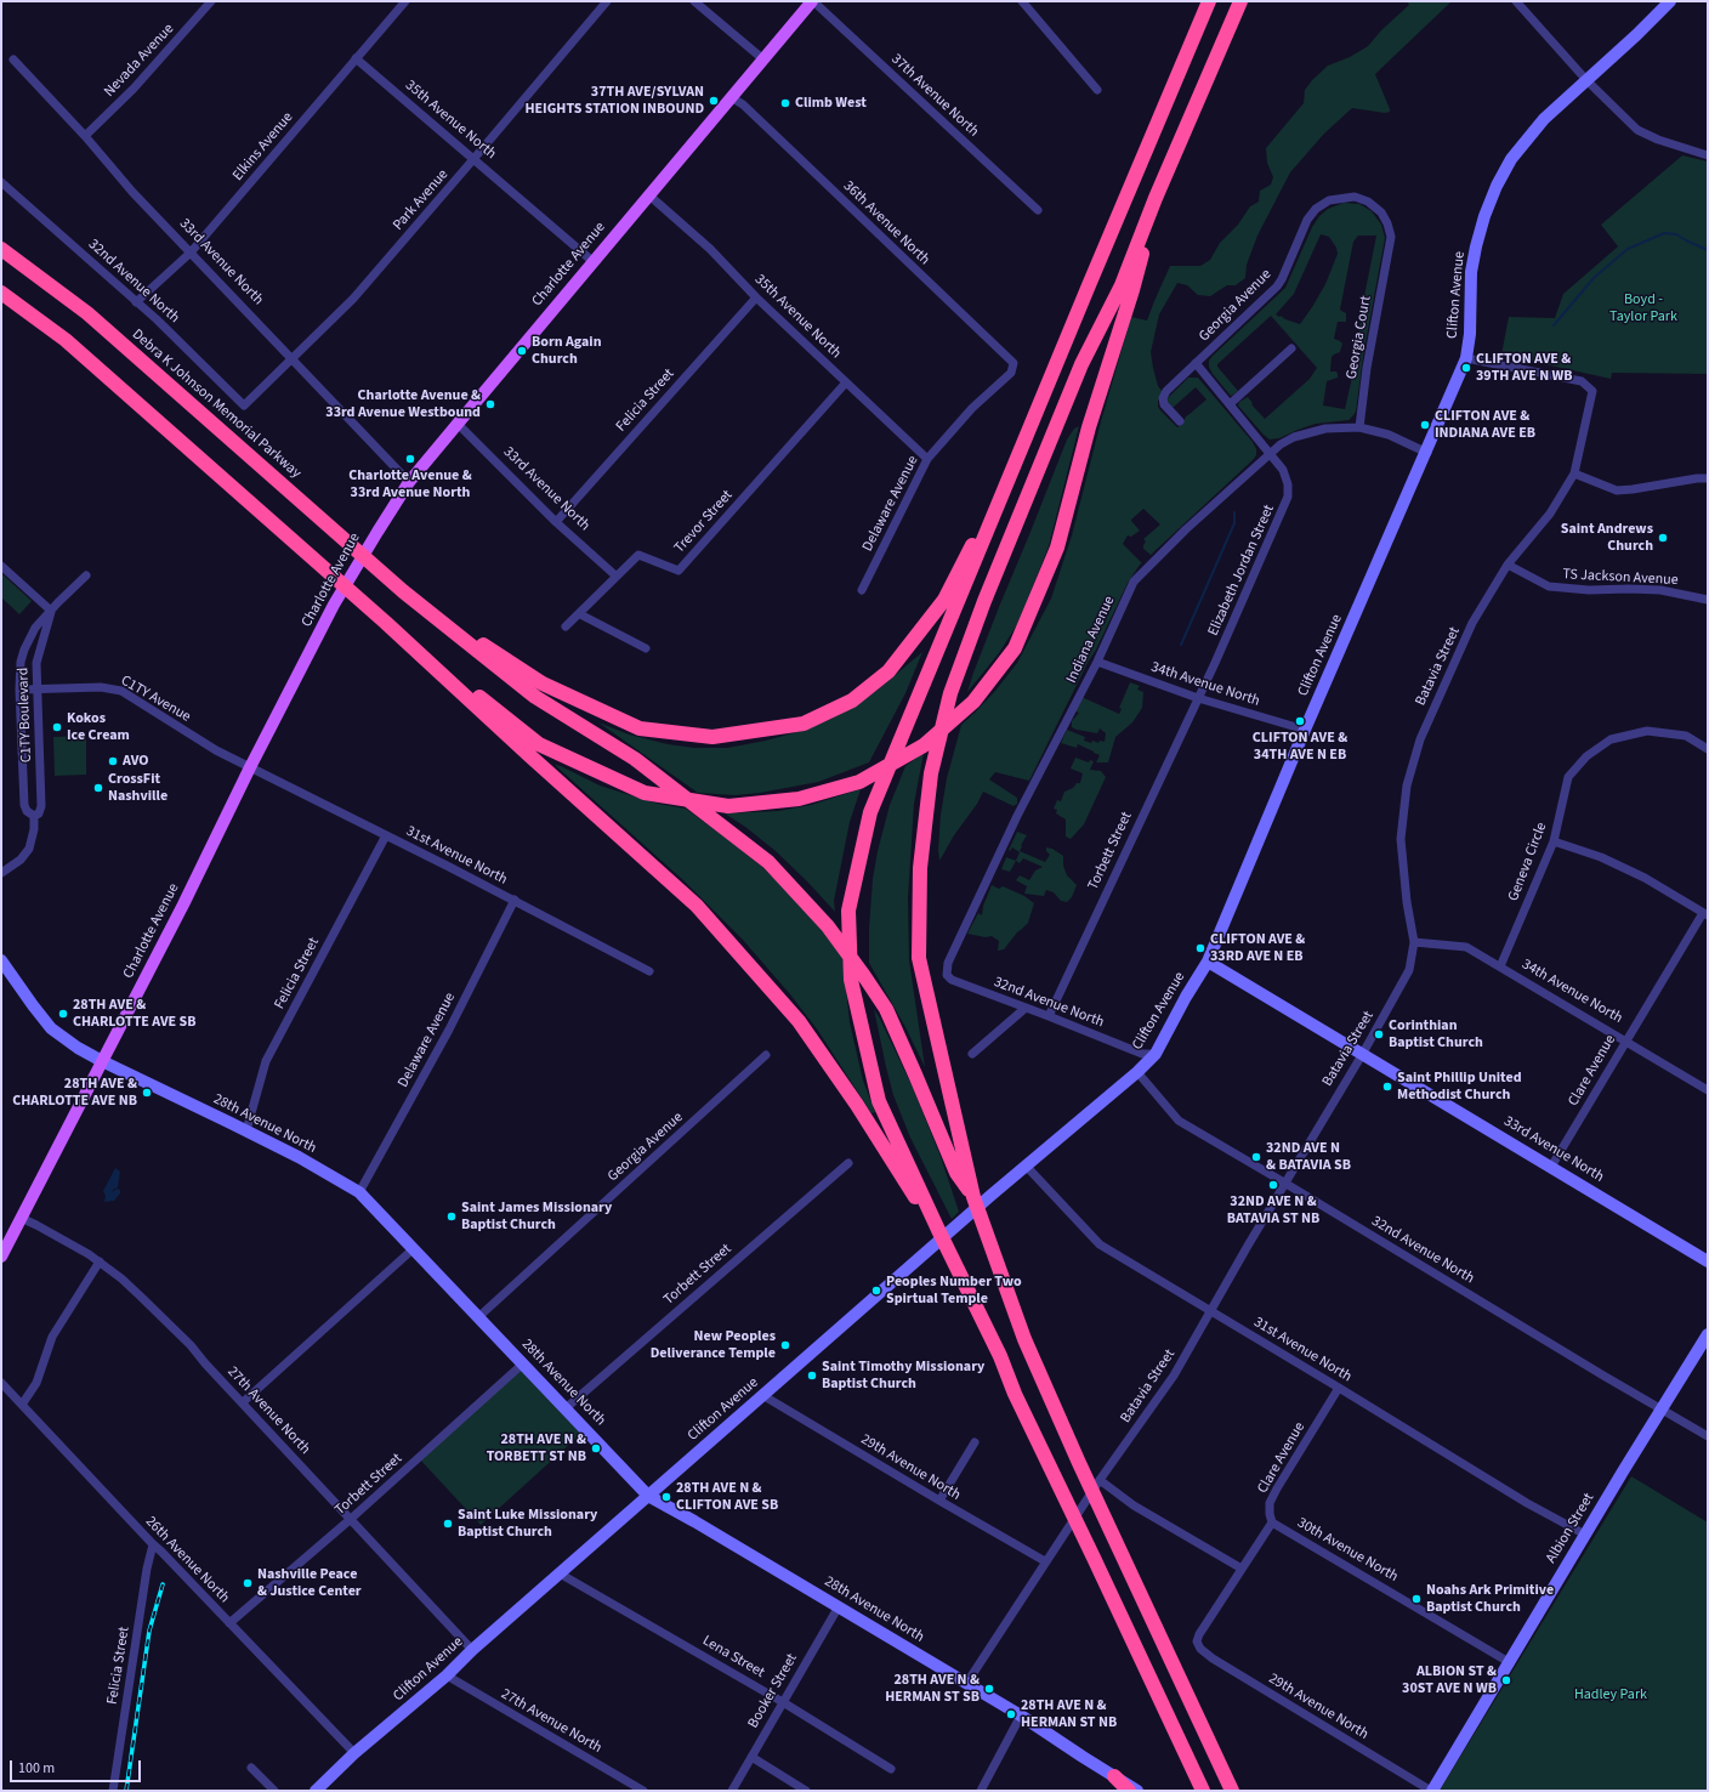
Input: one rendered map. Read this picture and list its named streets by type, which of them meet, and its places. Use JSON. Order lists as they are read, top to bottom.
{
  "streets": {
    "highway": ["Debra K Johnson Memorial Parkway"],
    "main road": ["Charlotte Avenue"],
    "street": [
      "Nevada Avenue",
      "37th Avenue North",
      "35th Avenue North",
      "Elkins Avenue",
      "Park Avenue",
      "36th Avenue North",
      "33rd Avenue North",
      "32nd Avenue North",
      "Clifton Avenue",
      "Georgia Avenue",
      "Georgia Court",
      "Felicia Street",
      "Delaware Avenue",
      "Trevor Street",
      "Elizabeth Jordan Street",
      "TS Jackson Avenue",
      "Indiana Avenue",
      "Batavia Street",
      "34th Avenue North",
      "C1TY Avenue",
      "C1TY Boulevard",
      "Torbett Street",
      "31st Avenue North",
      "Geneva Circle",
      "Clare Avenue",
      "28th Avenue North",
      "27th Avenue North",
      "29th Avenue North",
      "Albion Street",
      "30th Avenue North",
      "26th Avenue North",
      "Lena Street",
      "Booker Street"
    ]
  },
  "crossings": [
    ["Nevada Avenue", "33rd Avenue North"],
    ["37th Avenue North", "Charlotte Avenue"],
    ["35th Avenue North", "Elkins Avenue"],
    ["35th Avenue North", "Park Avenue"],
    ["35th Avenue North", "Charlotte Avenue"],
    ["35th Avenue North", "Felicia Street"],
    ["35th Avenue North", "Delaware Avenue"],
    ["35th Avenue North", "Trevor Street"],
    ["Elkins Avenue", "33rd Avenue North"],
    ["Elkins Avenue", "32nd Avenue North"],
    ["Park Avenue", "33rd Avenue North"],
    ["Park Avenue", "32nd Avenue North"],
    ["36th Avenue North", "Charlotte Avenue"],
    ["36th Avenue North", "Delaware Avenue"],
    ["33rd Avenue North", "Charlotte Avenue"],
    ["33rd Avenue North", "Clifton Avenue"],
    ["33rd Avenue North", "Felicia Street"],
    ["33rd Avenue North", "Trevor Street"],
    ["33rd Avenue North", "Batavia Street"],
    ["33rd Avenue North", "Clare Avenue"],
    ["Charlotte Avenue", "C1TY Avenue"],
    ["Charlotte Avenue", "31st Avenue North"],
    ["Charlotte Avenue", "28th Avenue North"],
    ["Charlotte Avenue", "27th Avenue North"],
    ["32nd Avenue North", "Clifton Avenue"],
    ["32nd Avenue North", "Indiana Avenue"],
    ["32nd Avenue North", "Batavia Street"],
    ["32nd Avenue North", "Torbett Street"],
    ["32nd Avenue North", "Albion Street"],
    ["Clifton Avenue", "Batavia Street"],
    ["Clifton Avenue", "34th Avenue North"],
    ["Clifton Avenue", "31st Avenue North"],
    ["Clifton Avenue", "28th Avenue North"],
    ["Clifton Avenue", "27th Avenue North"],
    ["Clifton Avenue", "29th Avenue North"],
    ["Clifton Avenue", "26th Avenue North"],
    ["Clifton Avenue", "Lena Street"],
    ["Georgia Avenue", "Georgia Court"],
    ["Georgia Avenue", "28th Avenue North"],
    ["Georgia Court", "Indiana Avenue"],
    ["Felicia Street", "31st Avenue North"],
    ["Felicia Street", "28th Avenue North"],
    ["Felicia Street", "26th Avenue North"],
    ["Delaware Avenue", "31st Avenue North"],
    ["Delaware Avenue", "28th Avenue North"],
    ["Elizabeth Jordan Street", "Indiana Avenue"],
    ["Elizabeth Jordan Street", "34th Avenue North"],
    ["Elizabeth Jordan Street", "Torbett Street"],
    ["TS Jackson Avenue", "Batavia Street"],
    ["Indiana Avenue", "34th Avenue North"],
    ["Batavia Street", "34th Avenue North"],
    ["Batavia Street", "31st Avenue North"],
    ["Batavia Street", "28th Avenue North"],
    ["Batavia Street", "29th Avenue North"],
    ["34th Avenue North", "Torbett Street"],
    ["34th Avenue North", "Geneva Circle"],
    ["34th Avenue North", "Clare Avenue"],
    ["C1TY Avenue", "C1TY Boulevard"],
    ["C1TY Avenue", "31st Avenue North"],
    ["Torbett Street", "28th Avenue North"],
    ["Torbett Street", "27th Avenue North"],
    ["Torbett Street", "26th Avenue North"],
    ["31st Avenue North", "Clare Avenue"],
    ["31st Avenue North", "Albion Street"],
    ["Clare Avenue", "30th Avenue North"],
    ["28th Avenue North", "Booker Street"],
    ["29th Avenue North", "Albion Street"],
    ["Albion Street", "30th Avenue North"],
    ["Lena Street", "Booker Street"]
  ],
  "parks": ["Boyd - Taylor Park", "Hadley Park"],
  "places": [
    "37TH AVE/SYLVAN HEIGHTS STATION INBOUND",
    "Climb West",
    "Born Again Church",
    "CLIFTON AVE & 39TH AVE N WB",
    "Charlotte Avenue & 33rd Avenue Westbound",
    "CLIFTON AVE & INDIANA AVE EB",
    "Charlotte Avenue & 33rd Avenue North",
    "Saint Andrews Church",
    "CLIFTON AVE & 34TH AVE N EB",
    "Kokos Ice Cream",
    "AVO",
    "CrossFit Nashville",
    "CLIFTON AVE & 33RD AVE N EB",
    "28TH AVE & CHARLOTTE AVE SB",
    "Corinthian Baptist Church",
    "Saint Phillip United Methodist Church",
    "28TH AVE & CHARLOTTE AVE NB",
    "32ND AVE N & BATAVIA SB",
    "32ND AVE N & BATAVIA ST NB",
    "Saint James Missionary Baptist Church",
    "Peoples Number Two Spirtual Temple",
    "New Peoples Deliverance Temple",
    "Saint Timothy Missionary Baptist Church",
    "28TH AVE N & TORBETT ST NB",
    "28TH AVE N & CLIFTON AVE SB",
    "Saint Luke Missionary Baptist Church",
    "Nashville Peace & Justice Center",
    "Noahs Ark Primitive Baptist Church",
    "ALBION ST & 30ST AVE N WB",
    "28TH AVE N & HERMAN ST SB",
    "28TH AVE N & HERMAN ST NB"
  ],
  "scale_bar": "100 m"
}
